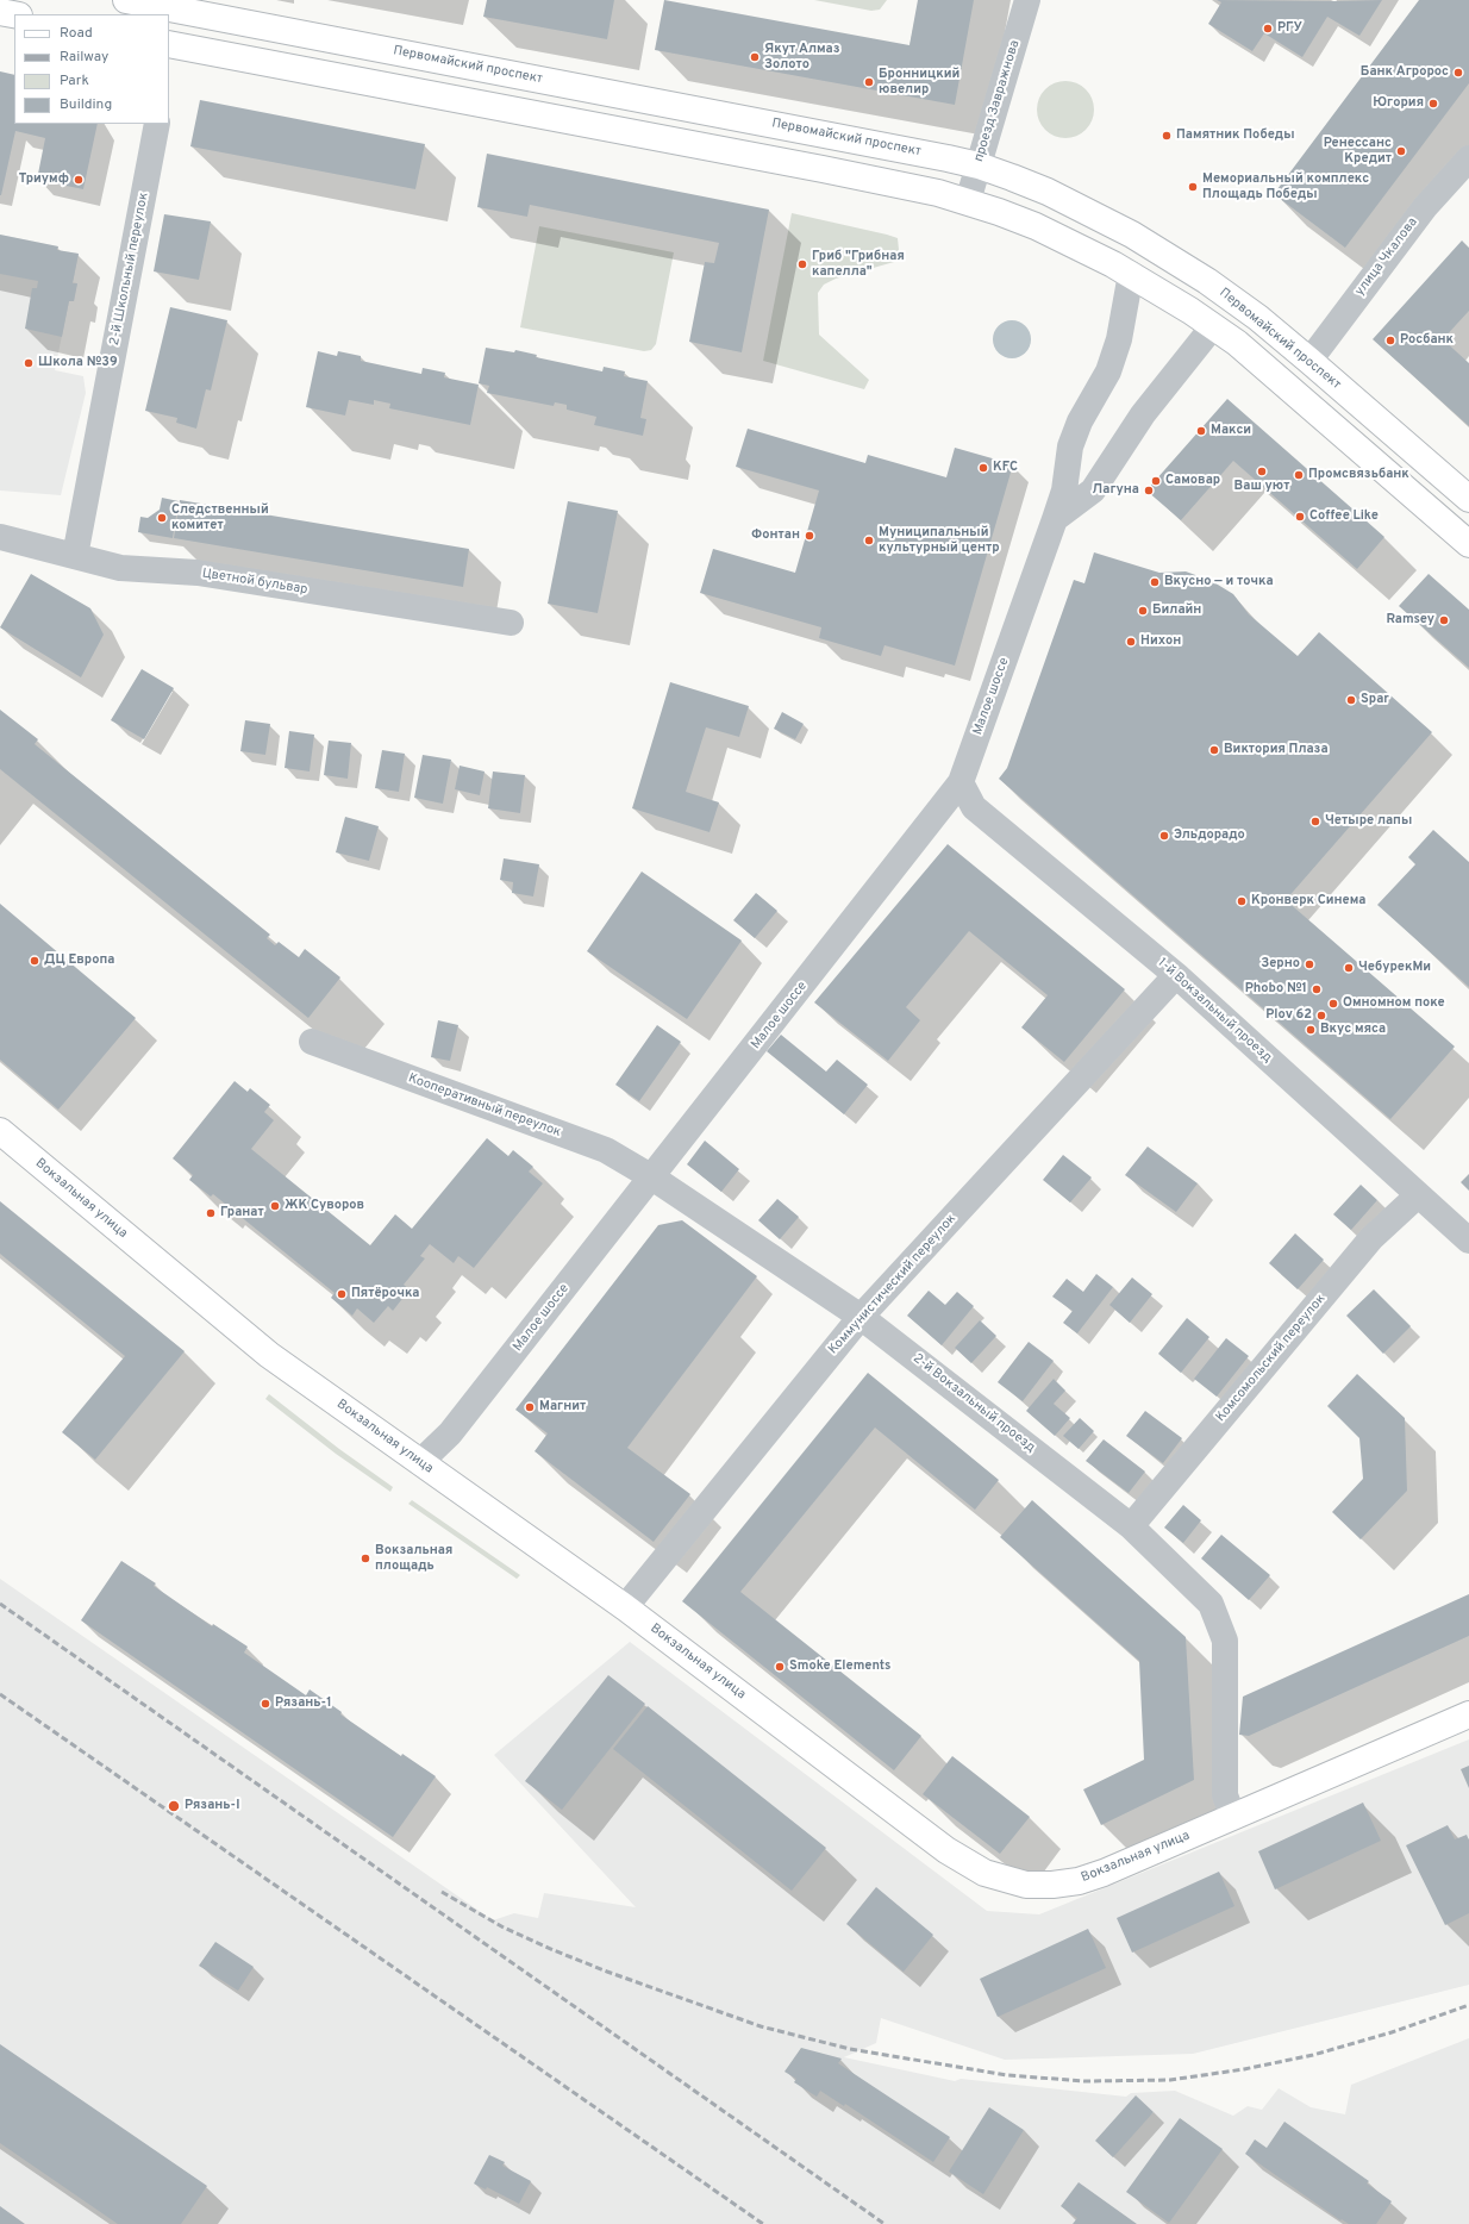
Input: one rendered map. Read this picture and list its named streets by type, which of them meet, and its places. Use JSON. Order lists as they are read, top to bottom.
{
  "streets": {
    "main road": ["Первомайский проспект", "Вокзальная улица"],
    "street": [
      "проезд Завражнова",
      "улица Чкалова",
      "2-й Школьный переулок",
      "Цветной бульвар",
      "Малое шоссе",
      "1-й Вокзальный проезд",
      "Кооперативный переулок",
      "Коммунистический переулок",
      "Комсомольский переулок",
      "2-й Вокзальный проезд"
    ]
  },
  "crossings": [
    ["Первомайский проспект", "проезд Завражнова"],
    ["Первомайский проспект", "улица Чкалова"],
    ["2-й Школьный переулок", "Цветной бульвар"],
    ["Малое шоссе", "1-й Вокзальный проезд"],
    ["Малое шоссе", "Кооперативный переулок"],
    ["Малое шоссе", "Вокзальная улица"],
    ["Малое шоссе", "2-й Вокзальный проезд"],
    ["1-й Вокзальный проезд", "Коммунистический переулок"],
    ["1-й Вокзальный проезд", "Комсомольский переулок"],
    ["Кооперативный переулок", "2-й Вокзальный проезд"],
    ["Вокзальная улица", "Коммунистический переулок"],
    ["Вокзальная улица", "2-й Вокзальный проезд"],
    ["Коммунистический переулок", "2-й Вокзальный проезд"],
    ["Комсомольский переулок", "2-й Вокзальный проезд"]
  ],
  "places": [
    "РГУ",
    "Якут Алмаз Золото",
    "Банк Агророс",
    "Бронницкий ювелир",
    "Югория",
    "Памятник Победы",
    "Ренессанс Кредит",
    "Триумф",
    "Мемориальный комплекс Площадь Победы",
    "Гриб \"Грибная капелла\"",
    "Росбанк",
    "Школа №39",
    "Макси",
    "KFC",
    "Ваш уют",
    "Промсвязьбанк",
    "Самовар",
    "Лагуна",
    "Coffee Like",
    "Следственный комитет",
    "Фонтан",
    "Муниципальный культурный центр",
    "Вкусно — и точка",
    "Билайн",
    "Ramsey",
    "Нихон",
    "Spar",
    "Виктория Плаза",
    "Четыре лапы",
    "Эльдорадо",
    "Кронверк Синема",
    "ДЦ Европа",
    "Зерно",
    "ЧебурекМи",
    "Phobo №1",
    "Омномном поке",
    "Plov 62",
    "Вкус мяса",
    "ЖК Суворов",
    "Гранат",
    "Пятёрочка",
    "Магнит",
    "Вокзальная площадь",
    "Smoke Elements",
    "Рязань-1",
    "Рязань-I"
  ],
  "legend": [
    "Road",
    "Railway",
    "Park",
    "Building"
  ]
}
